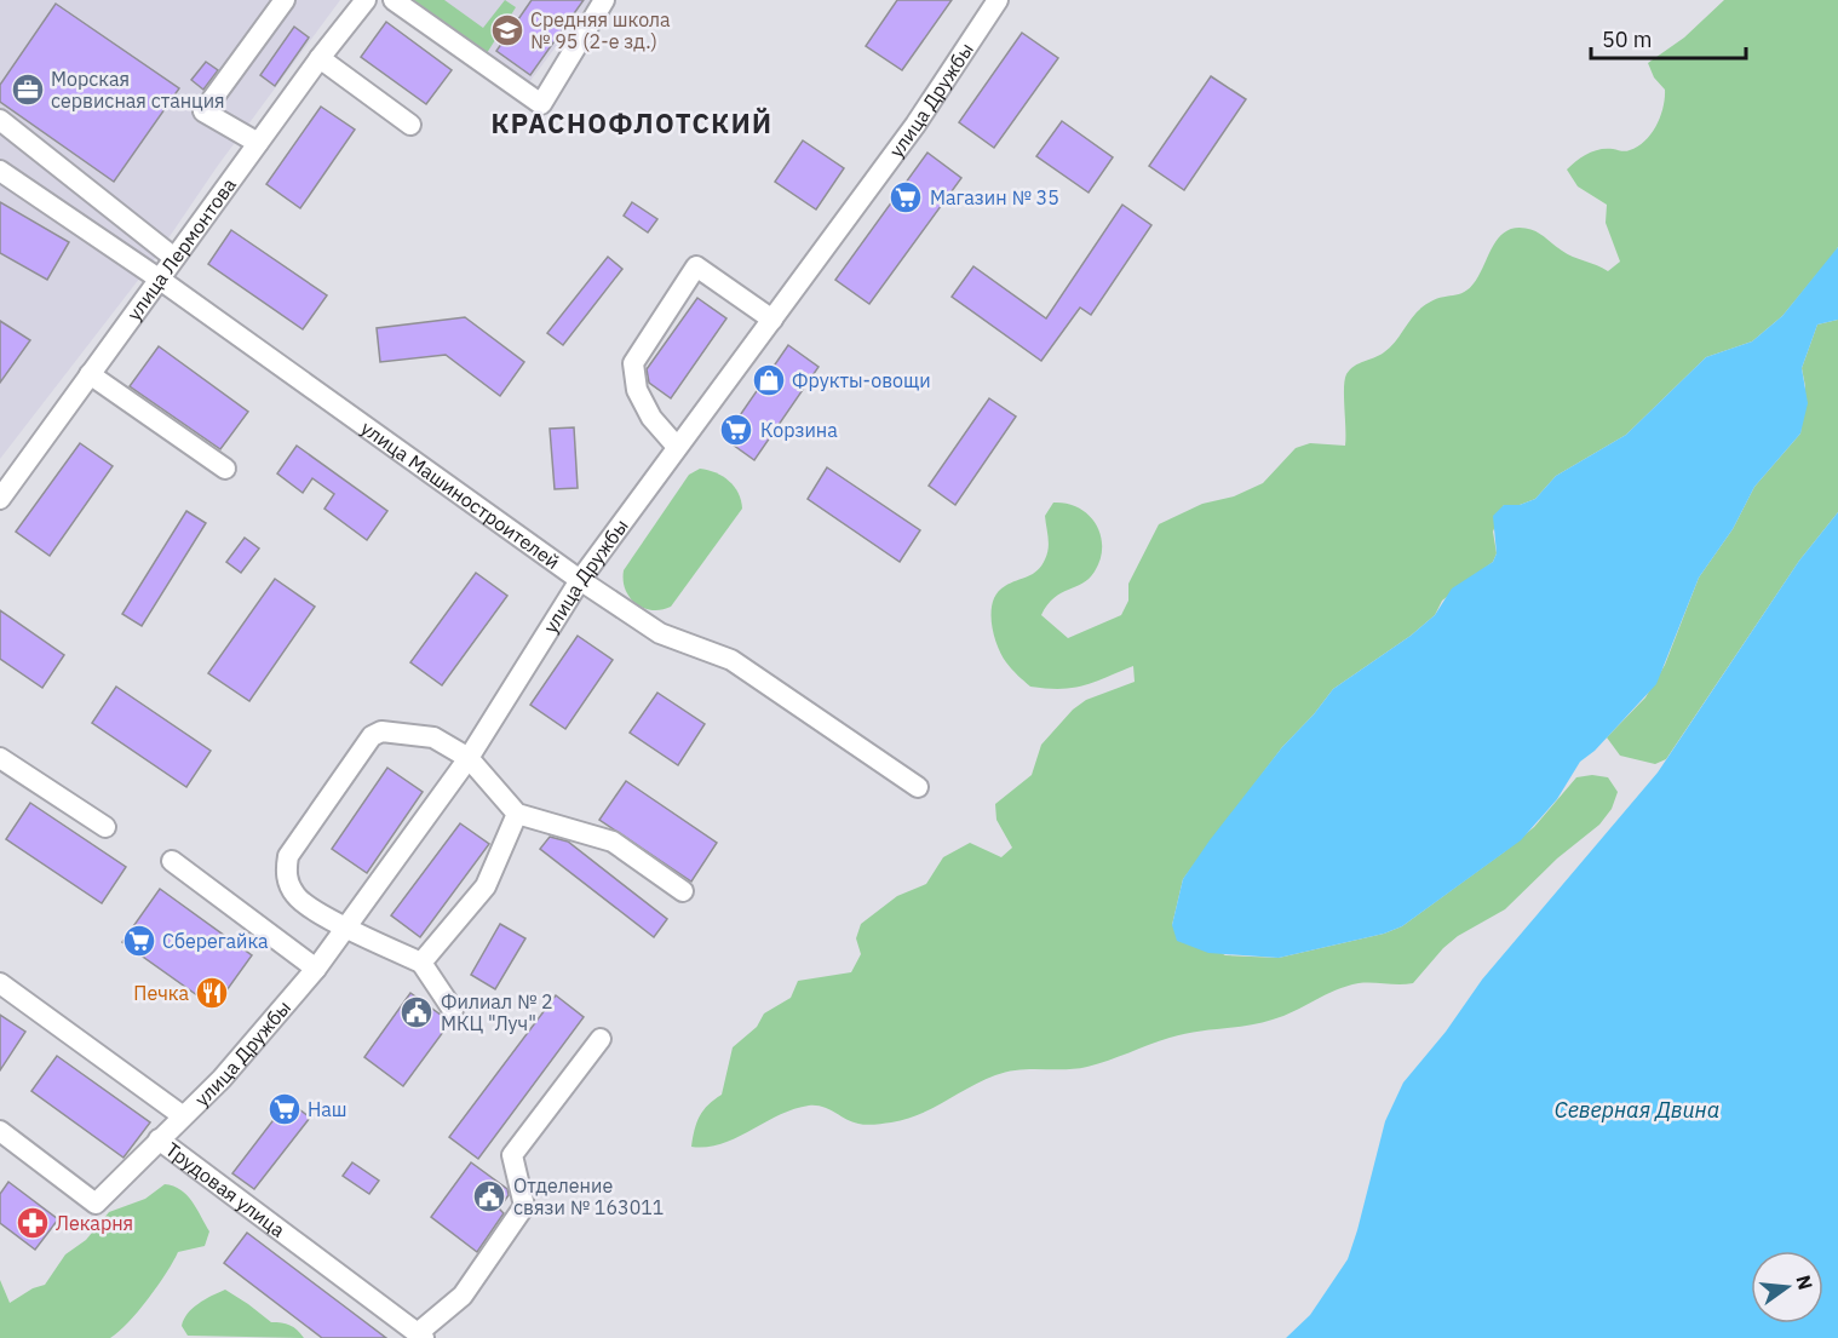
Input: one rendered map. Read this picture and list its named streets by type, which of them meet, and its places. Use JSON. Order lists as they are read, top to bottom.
{
  "streets": {
    "street": [
      "улица Дружбы",
      "улица Лермонтова",
      "улица Машиностроителей",
      "Трудовая улица"
    ]
  },
  "crossings": [
    ["улица Дружбы", "улица Машиностроителей"],
    ["улица Дружбы", "Трудовая улица"],
    ["улица Лермонтова", "улица Машиностроителей"]
  ],
  "districts": ["КРАСНОФЛОТСКИЙ"],
  "water": ["Северная Двина"],
  "places": {
    "school or university": ["Средняя школа № 95 (2-е зд.)"],
    "office": ["Морская сервисная станция"],
    "supermarket": [
      "Магазин № 35",
      "Корзина",
      "Сберегайка",
      "Наш"
    ],
    "shop": ["Фрукты-овощи"],
    "restaurant": ["Печка"],
    "public building": ["Филиал № 2 МКЦ \"Луч\"", "Отделение связи № 163011"],
    "pharmacy": ["Лекарня"]
  },
  "scale_bar": "50 m",
  "north": "right"
}
